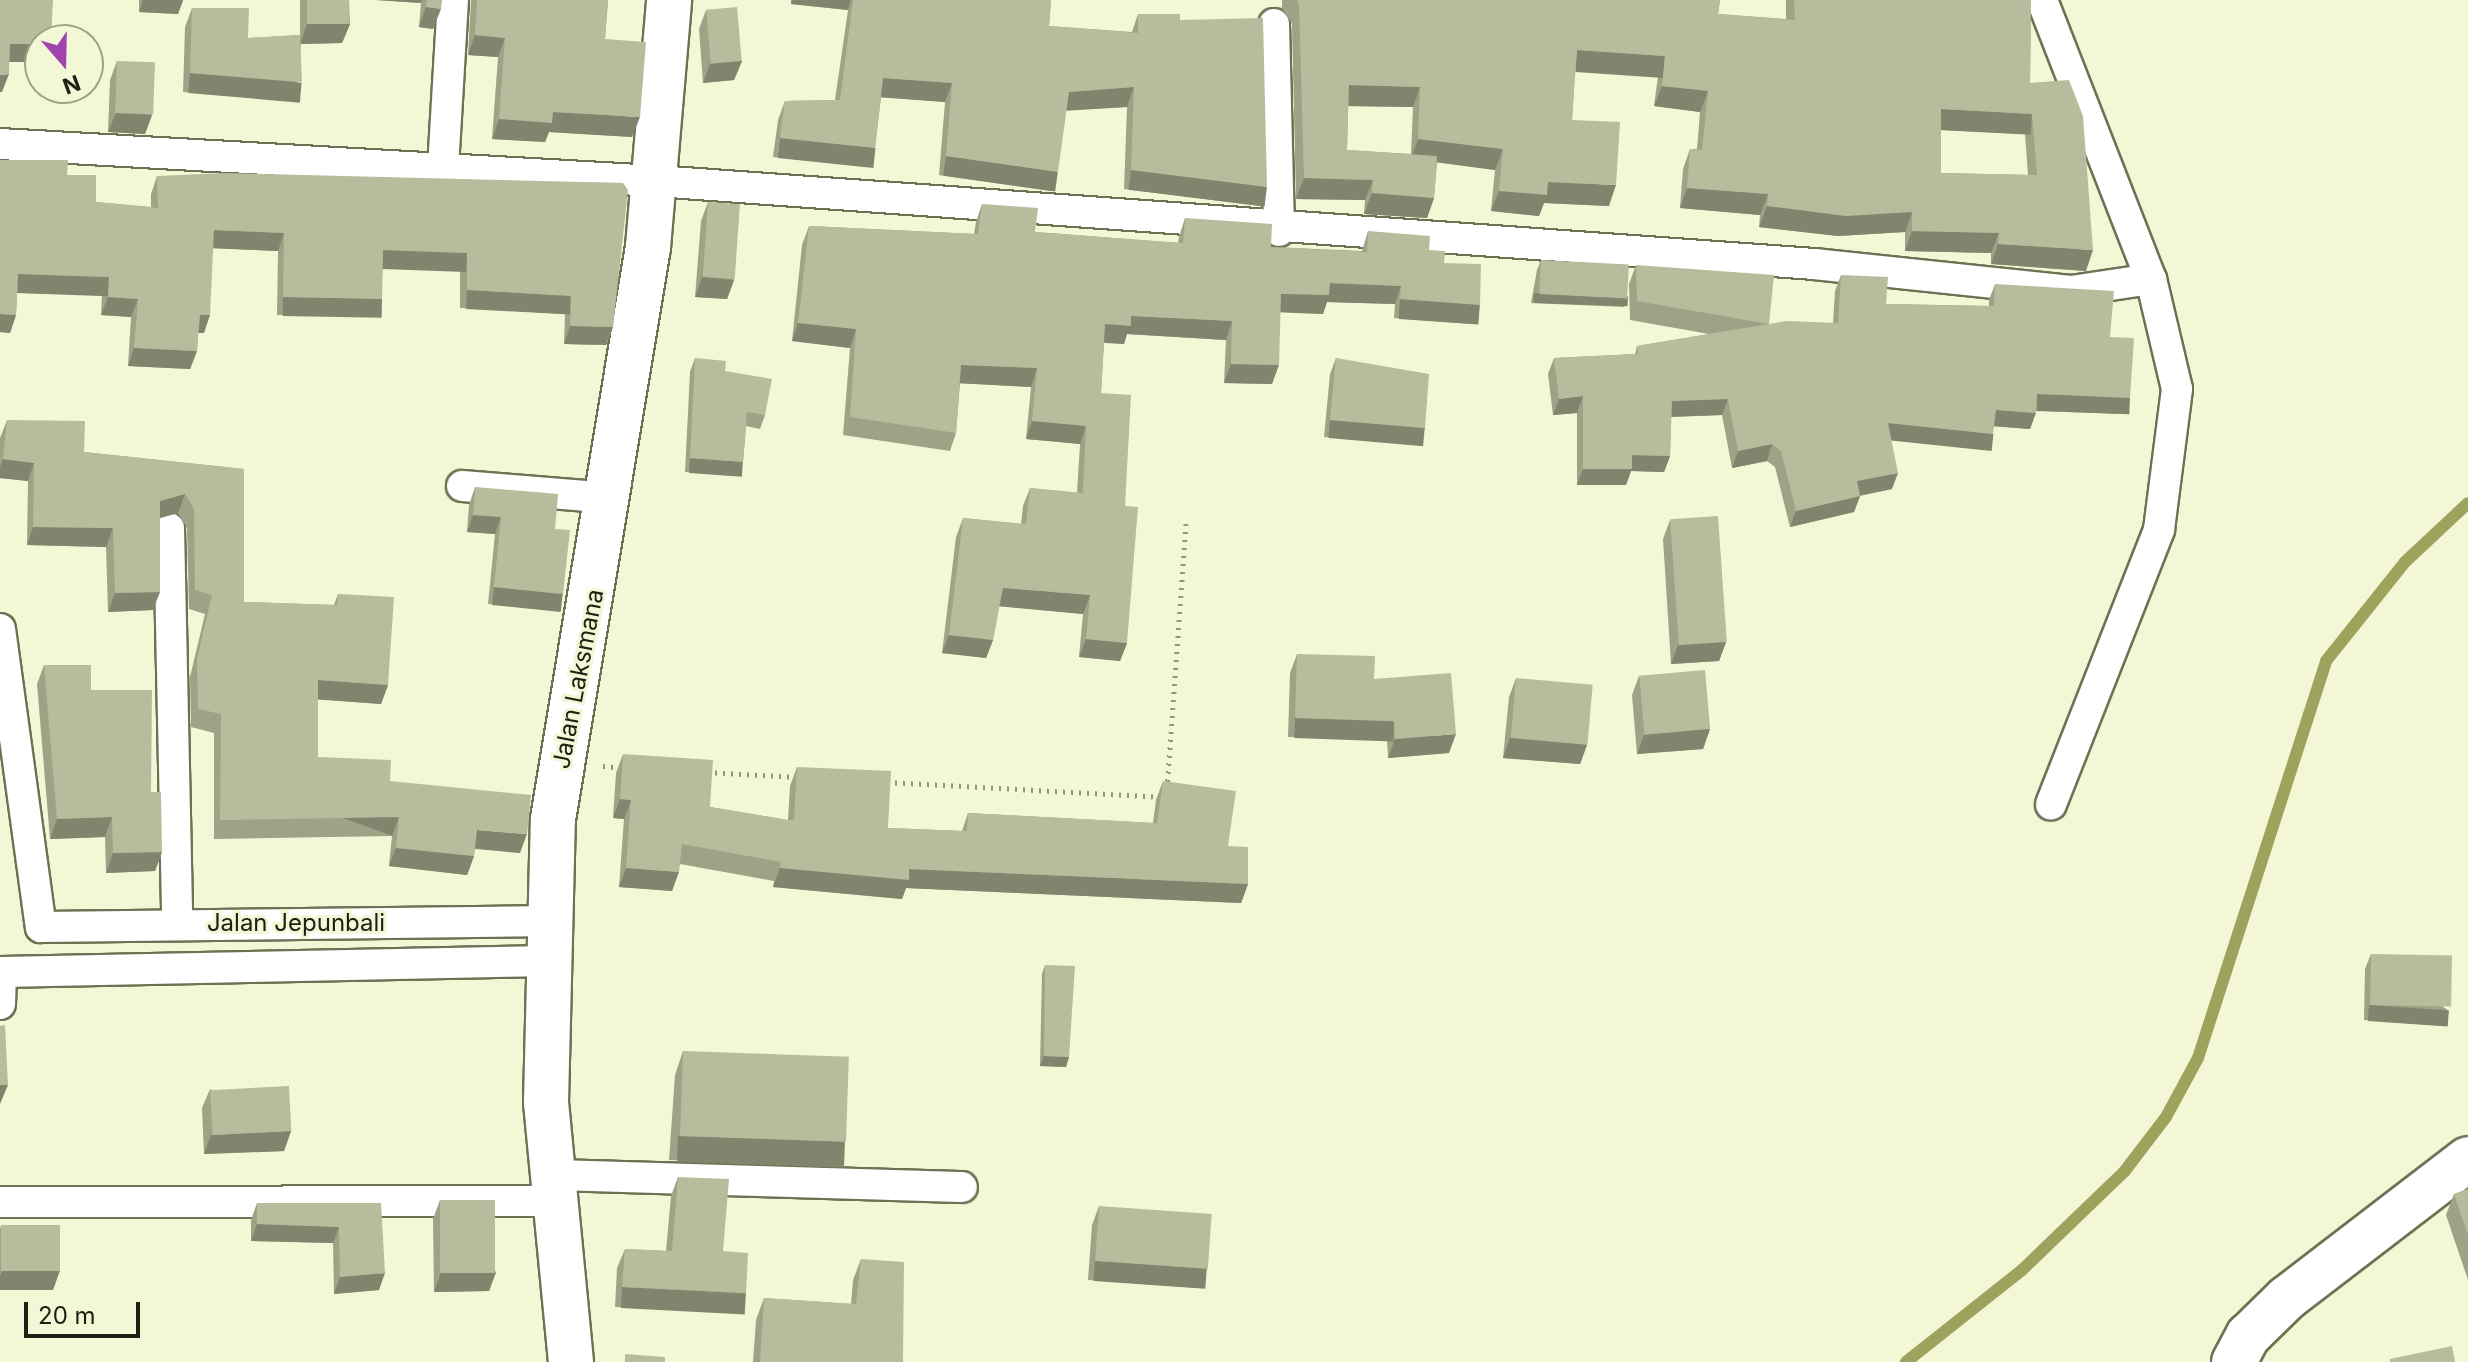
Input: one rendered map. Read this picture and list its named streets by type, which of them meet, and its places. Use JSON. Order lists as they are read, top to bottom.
{
  "streets": {
    "street": ["Jalan Laksmana", "Jalan Jepunbali"]
  },
  "crossings": [
    ["Jalan Laksmana", "Jalan Jepunbali"]
  ],
  "scale_bar": "20 m",
  "north": "bottom"
}
